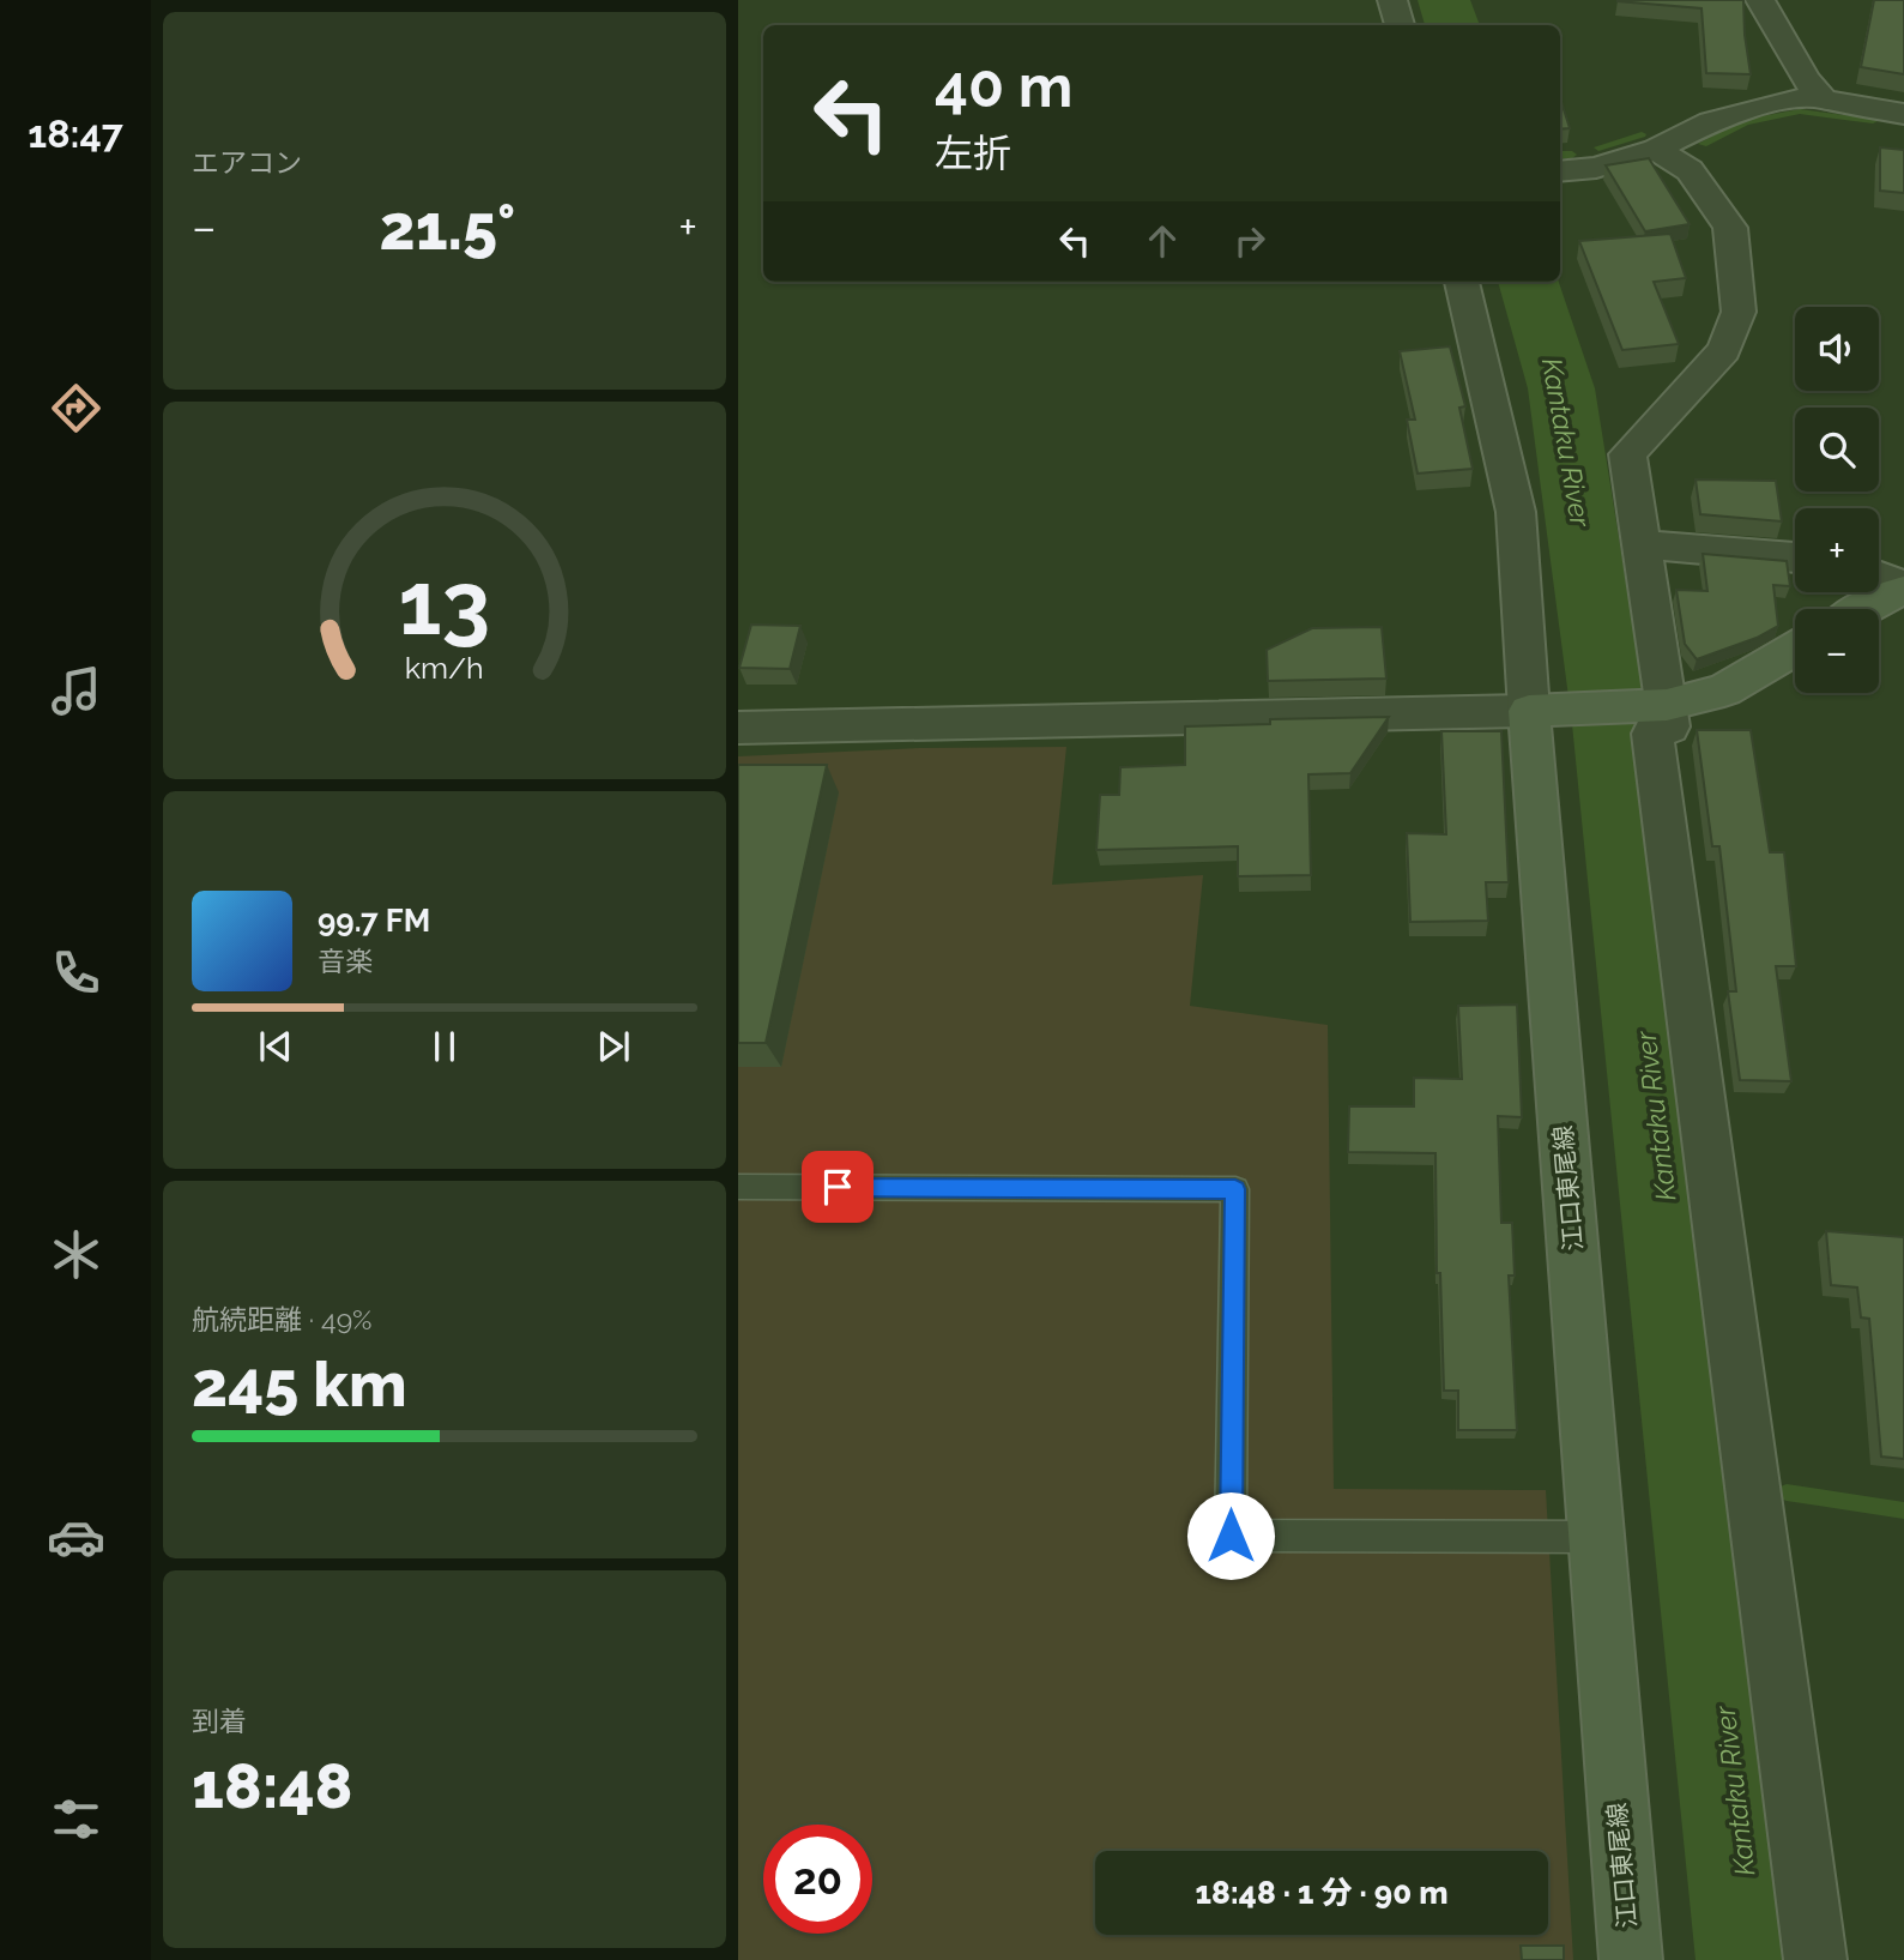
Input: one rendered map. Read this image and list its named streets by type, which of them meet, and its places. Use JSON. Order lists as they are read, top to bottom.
{
  "streets": {
    "main road": ["江口東尾線"]
  },
  "water": ["Kantaku River"],
  "page": {
    "tabs": "18:47",
    "tile": [
      "エアコン",
      ["航続距離 · 49%", "245 km"],
      ["到着", "18:48"]
    ],
    "turn": ["40 m", "左折"],
    "heat": ["−", "21.5°", "+"],
    "map_buttons": ["+", "−"],
    "song": ["99.7 FM", "音楽"],
    "limit": "20",
    "trip": "18:48 · 1 分 · 90 m",
    "gauge": ["13", "km/h"]
  }
}
